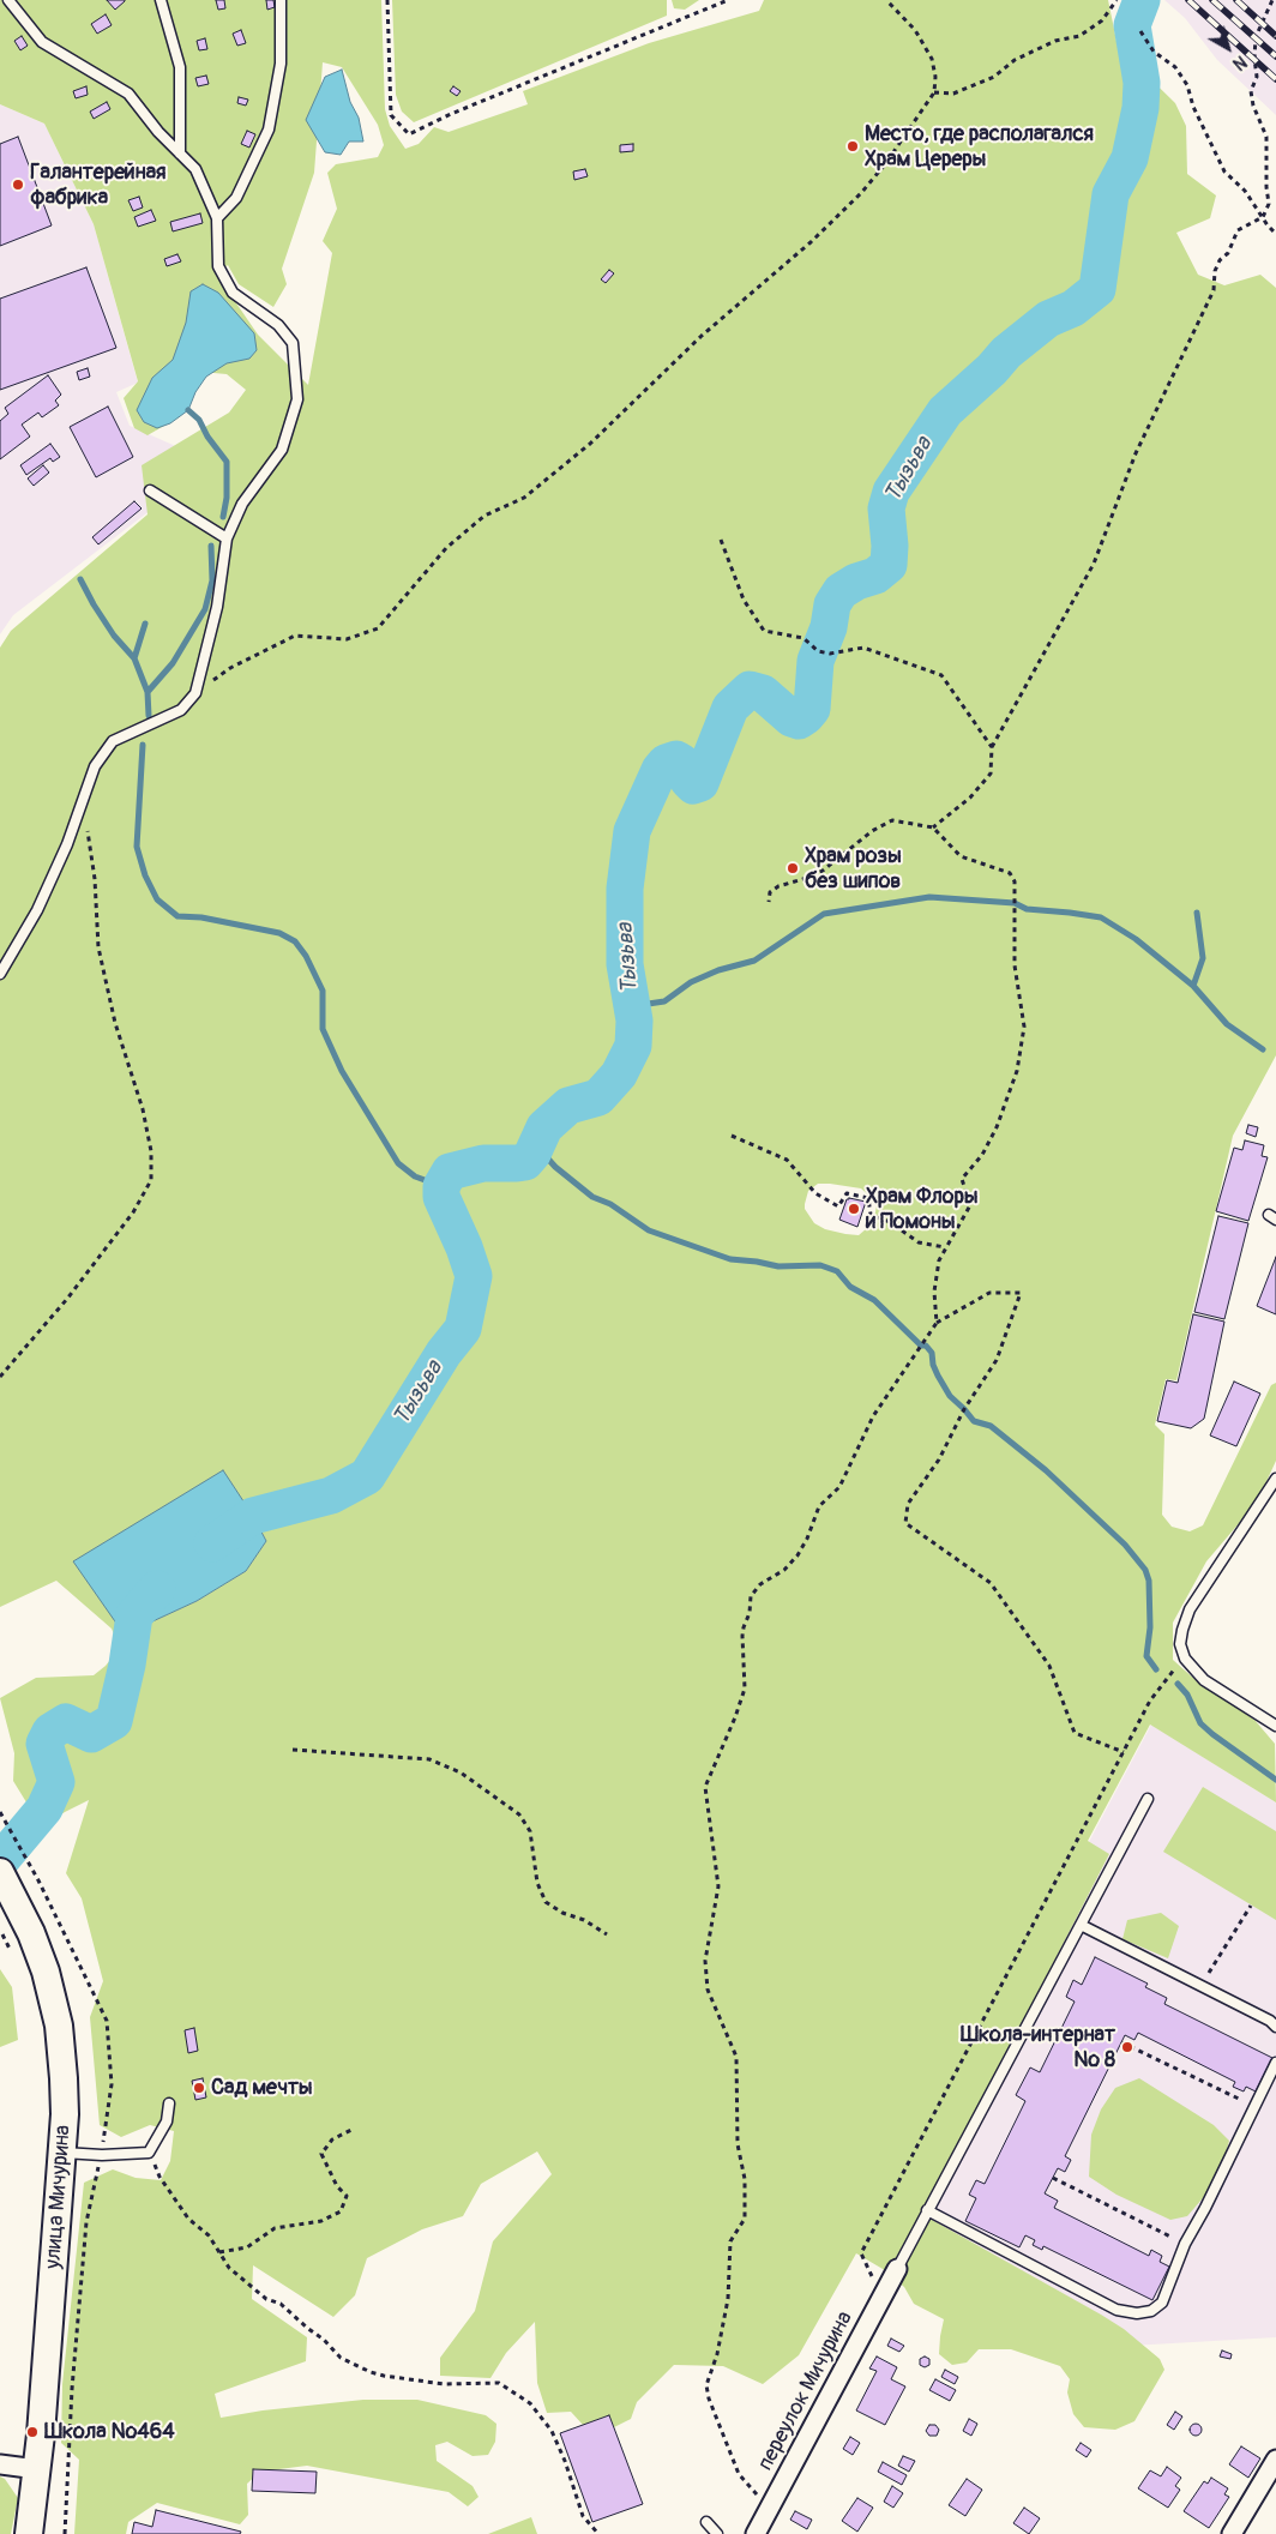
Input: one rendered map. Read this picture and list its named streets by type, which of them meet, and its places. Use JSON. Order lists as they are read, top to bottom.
{
  "streets": {
    "main road": ["улица Мичурина"],
    "street": ["переулок Мичурина"]
  },
  "water": ["Тызьва"],
  "places": [
    "Место, где располагался Храм Цереры",
    "Галантерейная фабрика",
    "Храм розы без шипов",
    "Храм Флоры и Помоны",
    "Школа-интернат № 8",
    "Сад мечты",
    "Школа №464"
  ],
  "north": "bottom right"
}
